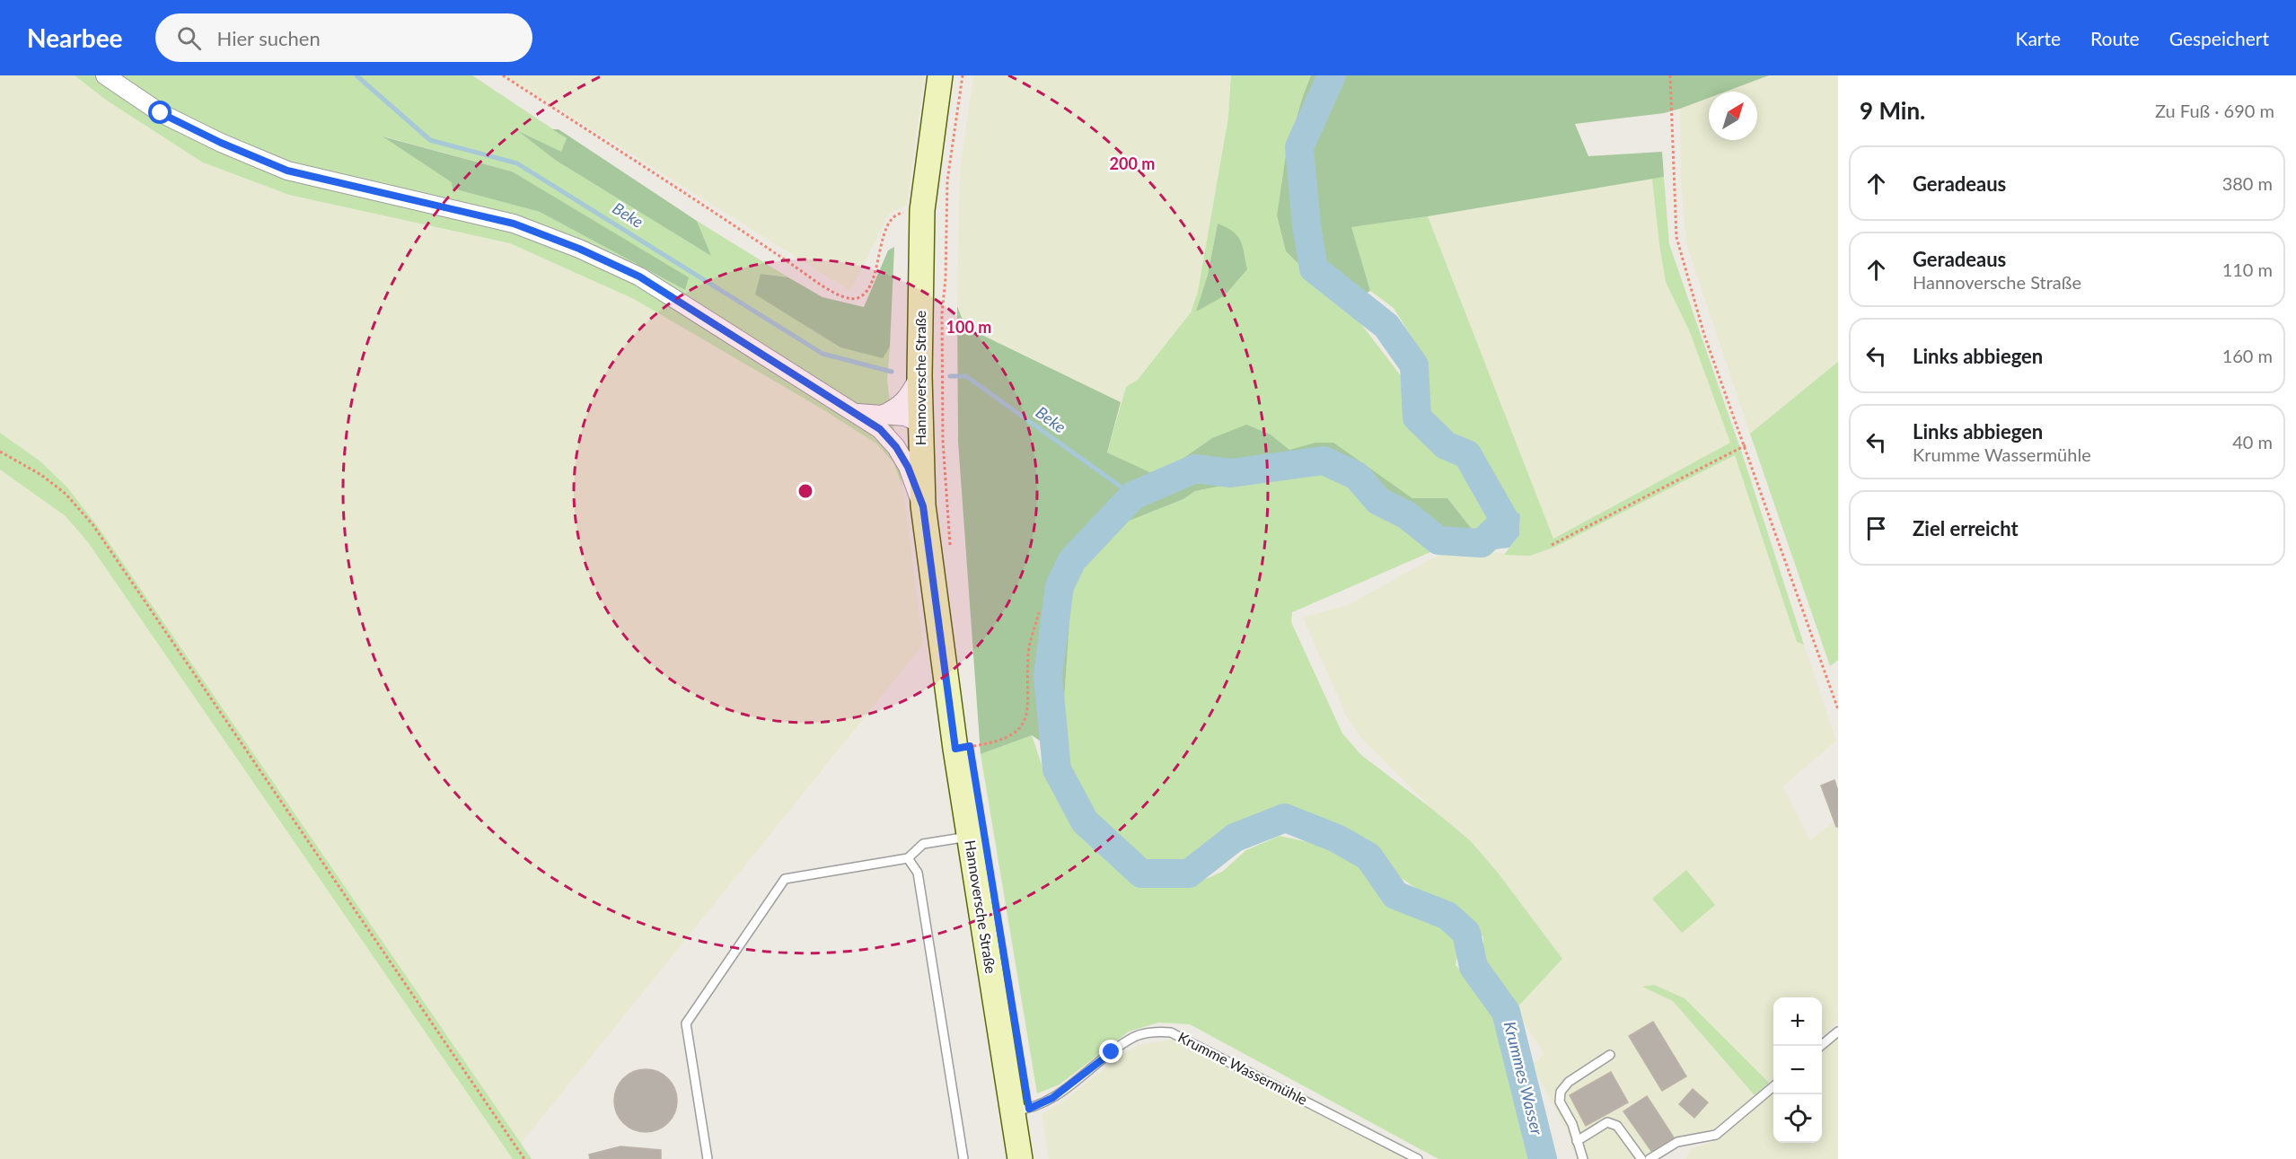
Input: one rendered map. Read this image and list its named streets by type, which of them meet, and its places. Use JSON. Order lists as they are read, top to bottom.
{
  "streets": {
    "main road": ["Hannoversche Straße"],
    "lane": ["Krumme Wassermühle"]
  },
  "crossings": [
    ["Hannoversche Straße", "Krumme Wassermühle"]
  ],
  "water": ["Beke", "Krummes Wasser"],
  "north": "top right",
  "page": {
    "header": "Nearbee",
    "search": "Hier suchen",
    "nav": ["Karte", "Route", "Gespeichert"],
    "heading": ["9 Min.", "Zu Fuß · 690 m"],
    "list": [
      ["Geradeaus", "380 m"],
      ["Geradeaus", "Hannoversche Straße", "110 m"],
      ["Links abbiegen", "160 m"],
      ["Links abbiegen", "Krumme Wassermühle", "40 m"],
      "Ziel erreicht"
    ],
    "map_buttons": ["+", "−"]
  },
  "rings": ["200 m", "100 m"]
}
